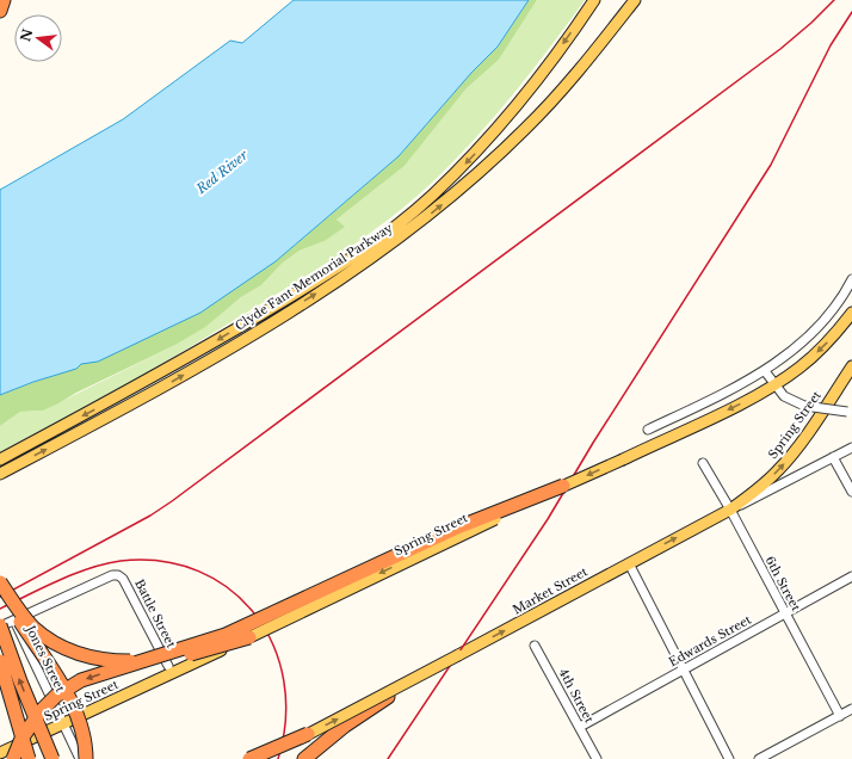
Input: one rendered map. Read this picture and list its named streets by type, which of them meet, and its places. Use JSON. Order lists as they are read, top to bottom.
{
  "streets": {
    "main road": ["Clyde Fant Memorial Parkway", "Spring Street", "Market Street"],
    "street": [
      "6th Street",
      "Battle Street",
      "Edwards Street",
      "Jones Street",
      "4th Street"
    ]
  },
  "crossings": [
    ["Spring Street", "6th Street"],
    ["Spring Street", "Market Street"],
    ["Spring Street", "Jones Street"],
    ["6th Street", "Market Street"],
    ["6th Street", "Edwards Street"],
    ["Battle Street", "Jones Street"],
    ["Edwards Street", "4th Street"]
  ],
  "one_way": ["Market Street"],
  "water": ["Red River"],
  "north": "left"
}
